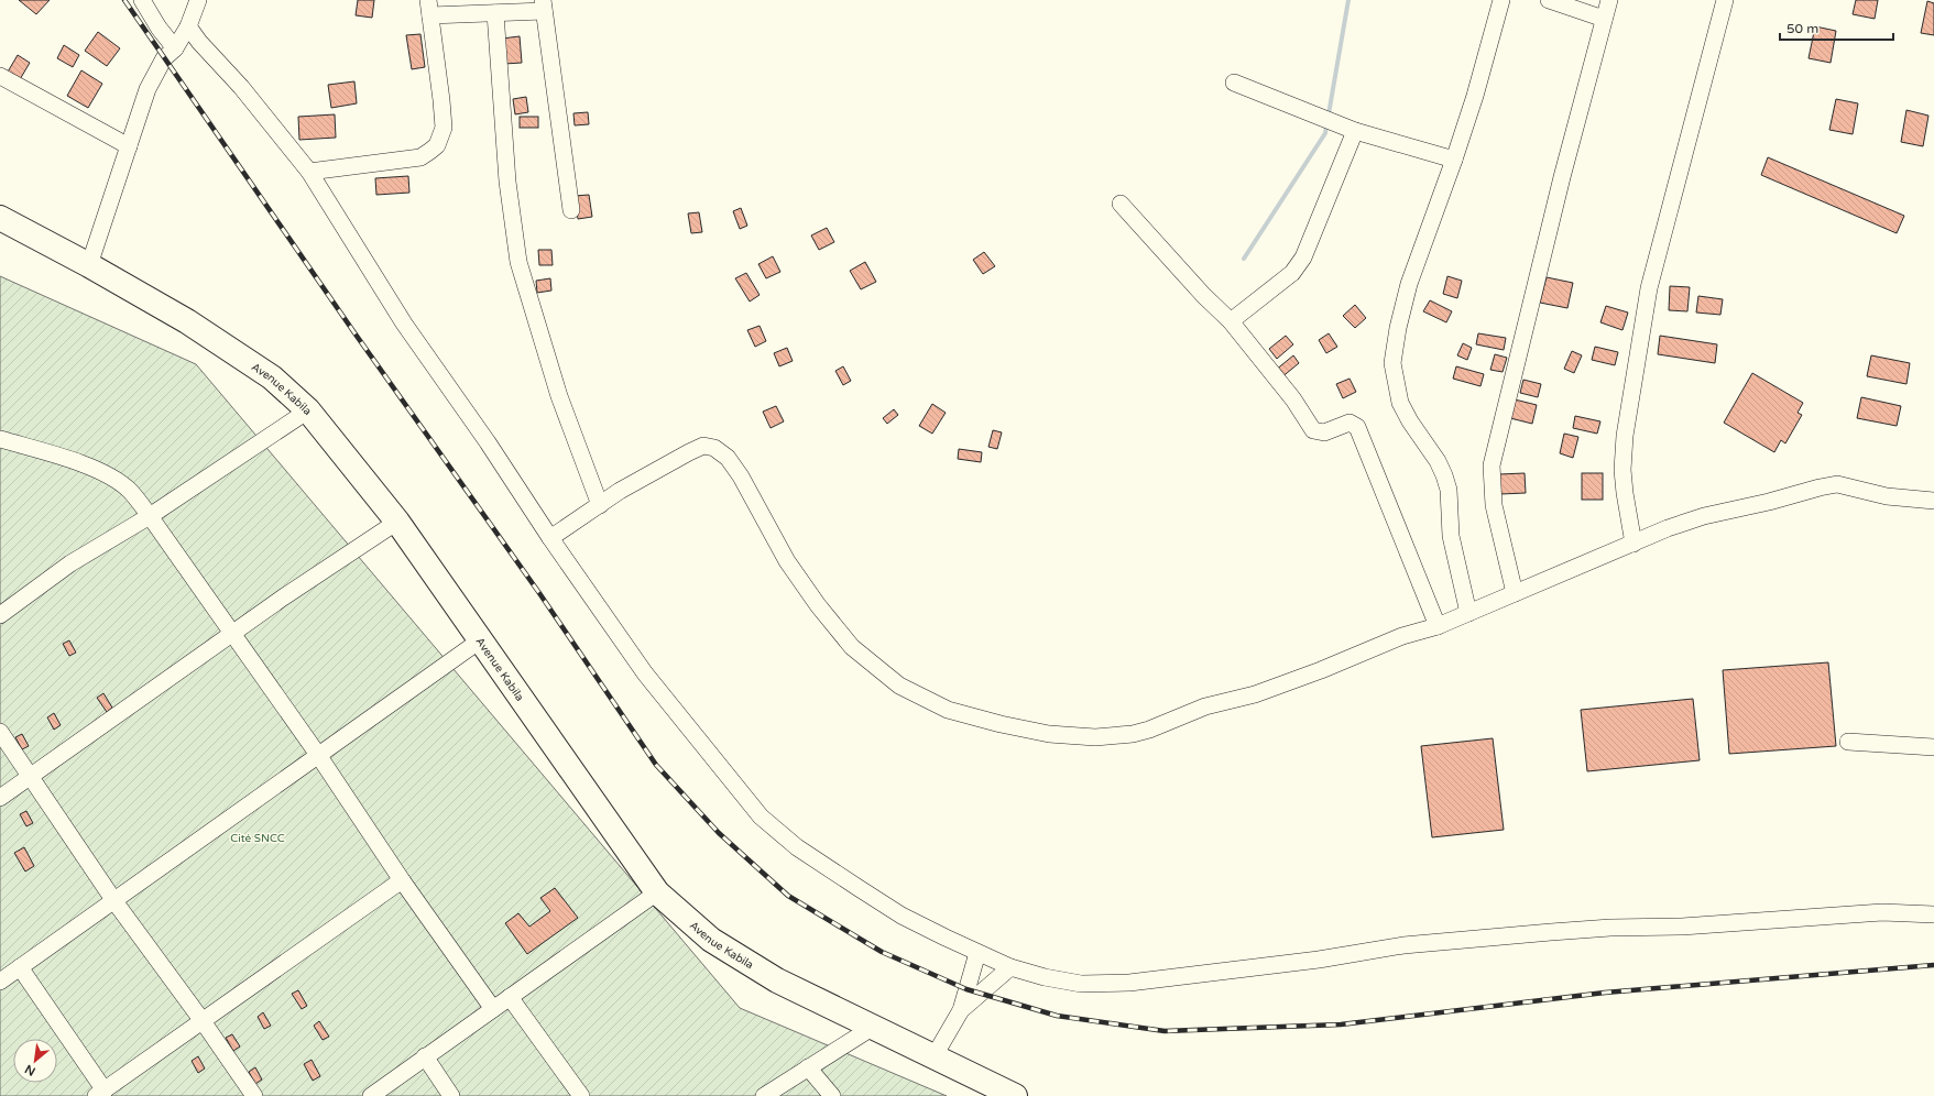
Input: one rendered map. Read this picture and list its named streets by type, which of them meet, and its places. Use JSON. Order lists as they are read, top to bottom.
{
  "streets": {
    "highway": ["Avenue Kabila"]
  },
  "parks": ["Cité SNCC"],
  "scale_bar": "50 m",
  "north": "bottom left"
}
